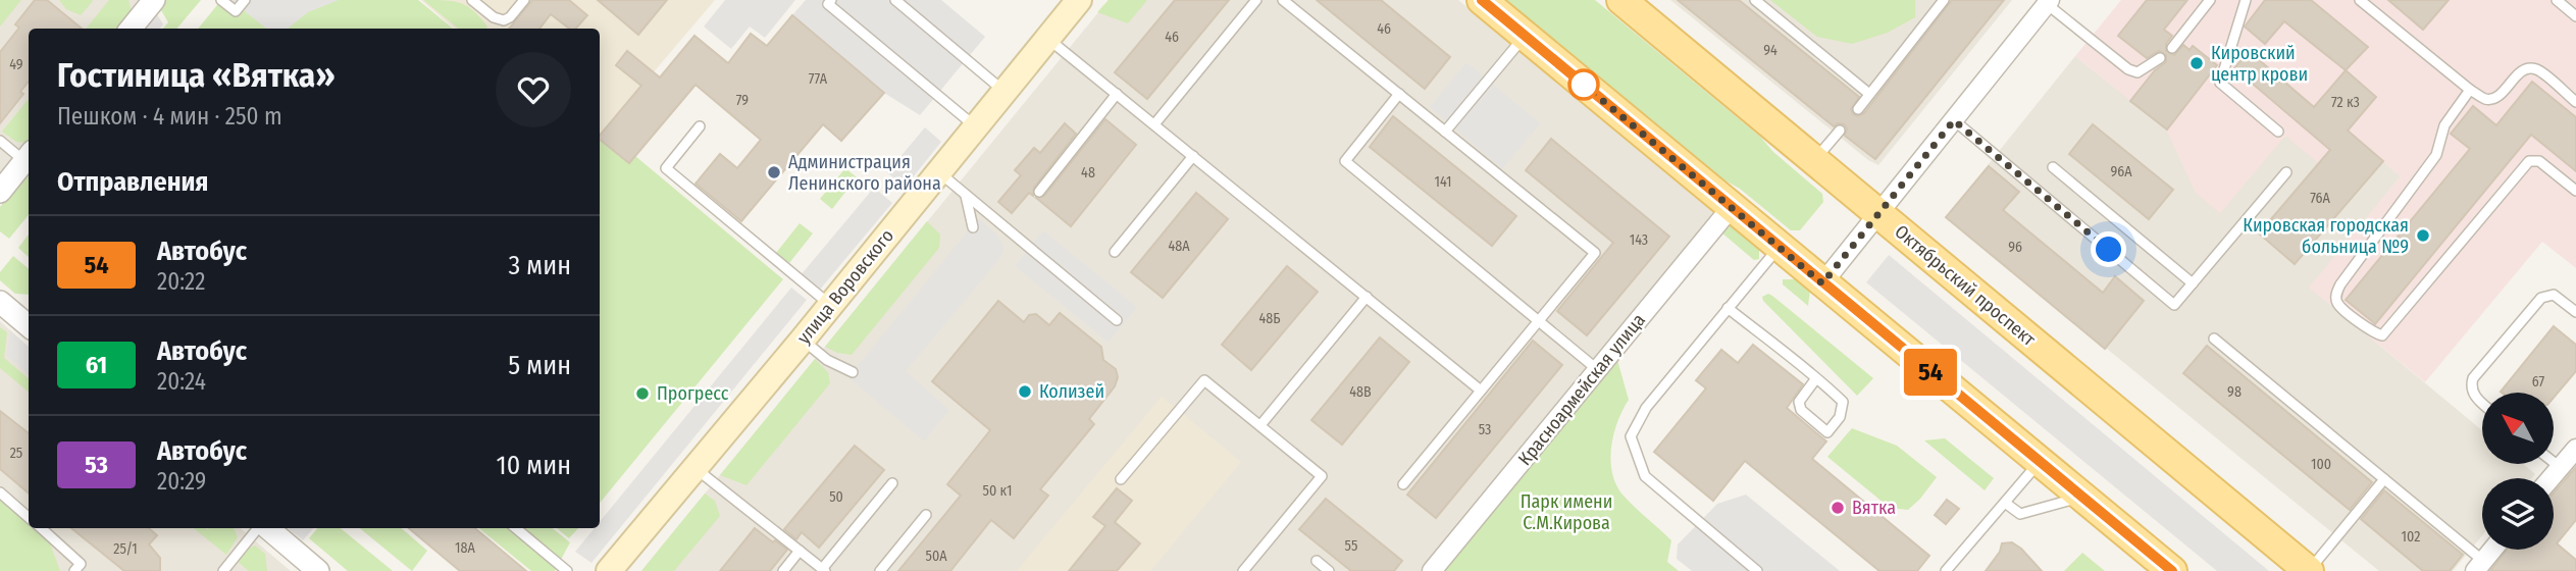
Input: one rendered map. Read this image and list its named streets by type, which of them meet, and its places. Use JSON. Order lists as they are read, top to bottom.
{
  "streets": {
    "main road": ["Октябрьский проспект", "улица Воровского"],
    "street": ["Красноармейская улица"]
  },
  "parks": ["Парк имени С.М.Кирова"],
  "places": [
    "Кировский центр крови",
    "Администрация Ленинского района",
    "Кировская городская больница №9",
    "Колизей",
    "Прогресс",
    "Вятка"
  ],
  "lines": ["bus line 54"],
  "house_numbers": [
    "46",
    "46",
    "94",
    "49",
    "77А",
    "79",
    "72 к3",
    "96А",
    "48",
    "141",
    "76А",
    "143",
    "48А",
    "96",
    "48Б",
    "67",
    "48В",
    "98",
    "53",
    "25",
    "100",
    "50 к1",
    "50",
    "102",
    "55",
    "18А",
    "25/1",
    "50А"
  ],
  "north": "top left",
  "page": {
    "on_map": "54",
    "heading": [
      ["Гостиница «Вятка»", "Пешком · 4 мин · 250 m"],
      "Отправления"
    ],
    "list": [
      {
        "mark": "54",
        "name": "Автобус",
        "note": "20:22",
        "value": "3 мин"
      },
      {
        "mark": "61",
        "name": "Автобус",
        "note": "20:24",
        "value": "5 мин"
      },
      {
        "mark": "53",
        "name": "Автобус",
        "note": "20:29",
        "value": "10 мин"
      }
    ]
  }
}
